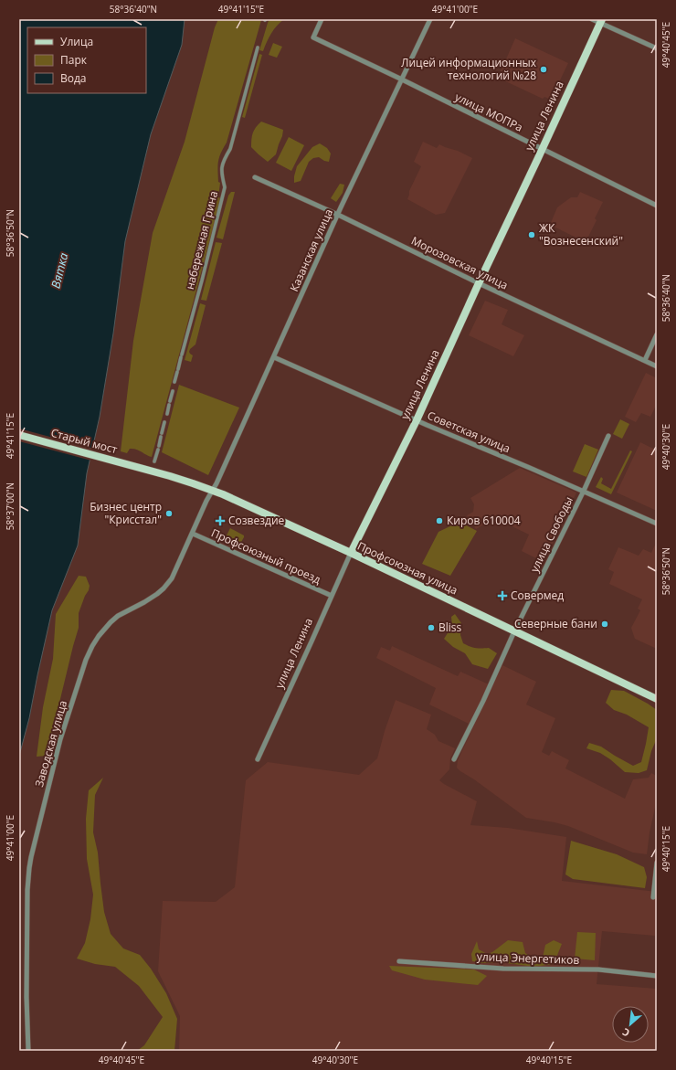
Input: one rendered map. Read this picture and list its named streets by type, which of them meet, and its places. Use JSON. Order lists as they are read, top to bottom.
{
  "streets": {
    "main road": ["улица Ленина", "Старый мост", "Профсоюзная улица"],
    "street": [
      "улица МОПРа",
      "набережная Грина",
      "Казанская улица",
      "Морозовская улица",
      "Советская улица",
      "улица Свободы",
      "Профсоюзный проезд",
      "Заводская улица",
      "улица Энергетиков"
    ]
  },
  "crossings": [
    ["улица МОПРа", "улица Ленина"],
    ["улица МОПРа", "Казанская улица"],
    ["улица Ленина", "Морозовская улица"],
    ["улица Ленина", "Советская улица"],
    ["улица Ленина", "Профсоюзный проезд"],
    ["улица Ленина", "Профсоюзная улица"],
    ["Казанская улица", "Морозовская улица"],
    ["Казанская улица", "Советская улица"],
    ["Казанская улица", "Профсоюзная улица"],
    ["Казанская улица", "Заводская улица"],
    ["Советская улица", "улица Свободы"],
    ["Старый мост", "Профсоюзная улица"],
    ["улица Свободы", "Профсоюзная улица"],
    ["Профсоюзный проезд", "Заводская улица"],
    ["Профсоюзная улица", "Заводская улица"]
  ],
  "water": ["Вятка"],
  "places": {
    "other": [
      "Лицей информационных технологий №28",
      "ЖК \"Вознесенский\"",
      "Бизнес центр \"Крисстал\"",
      "Киров 610004",
      "Северные бани",
      "Bliss"
    ],
    "health": ["Созвездие", "Совермед"]
  },
  "legend": ["Улица", "Парк", "Вода"],
  "north": "bottom left",
  "coordinates": [
    "58°36'40\"N",
    "49°41'15\"E",
    "49°41'00\"E",
    "49°40'45\"E",
    "58°36'50\"N",
    "49°40'30\"E",
    "58°37'00\"N",
    "49°40'15\"E"
  ]
}
